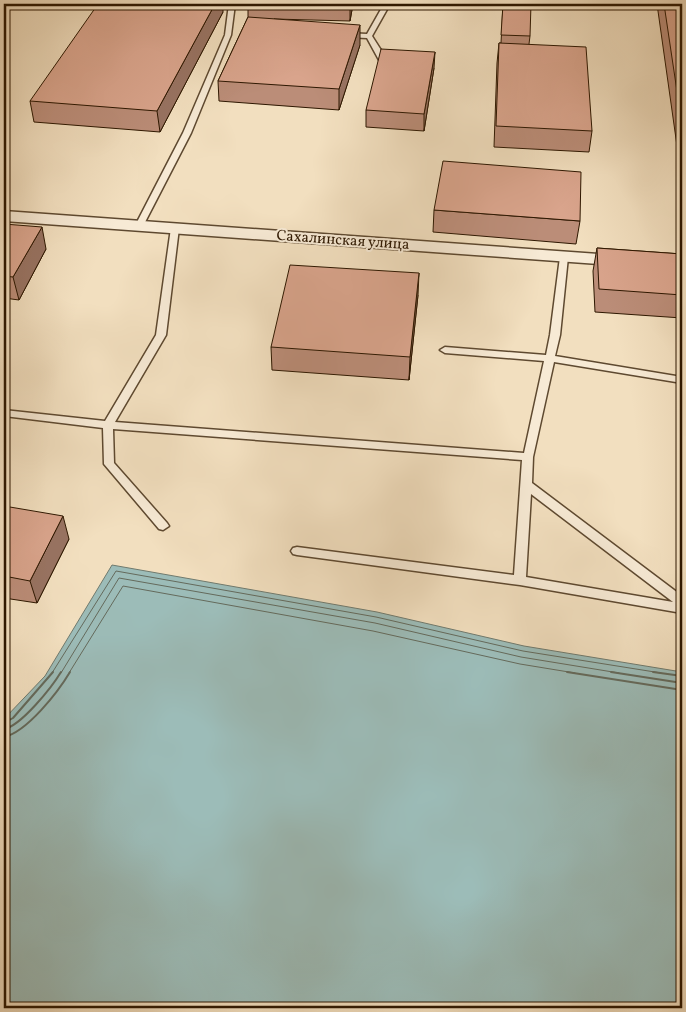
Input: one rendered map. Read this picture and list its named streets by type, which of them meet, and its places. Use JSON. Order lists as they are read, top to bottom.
{
  "streets": {
    "street": ["Сахалинская улица"]
  }
}
